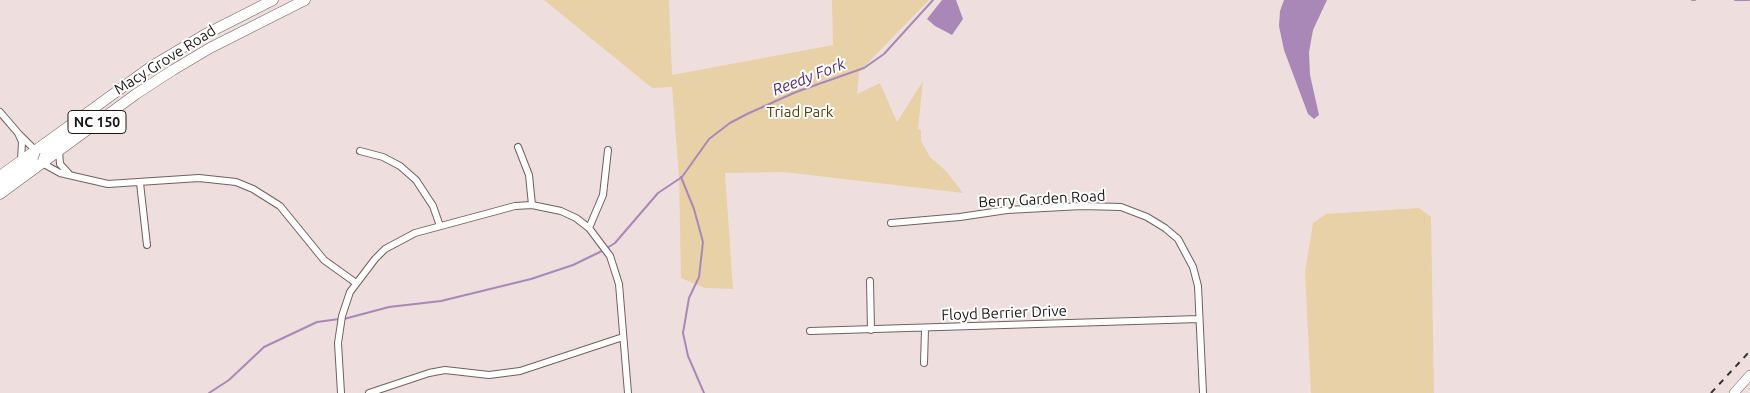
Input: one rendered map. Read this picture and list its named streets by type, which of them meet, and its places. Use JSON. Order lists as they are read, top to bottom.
{
  "streets": {
    "main road": ["Macy Grove Road", "NC 150"],
    "street": ["Berry Garden Road", "Floyd Berrier Drive"]
  },
  "crossings": [
    ["Berry Garden Road", "Floyd Berrier Drive"]
  ],
  "water": ["Reedy Fork"],
  "parks": ["Triad Park"]
}
